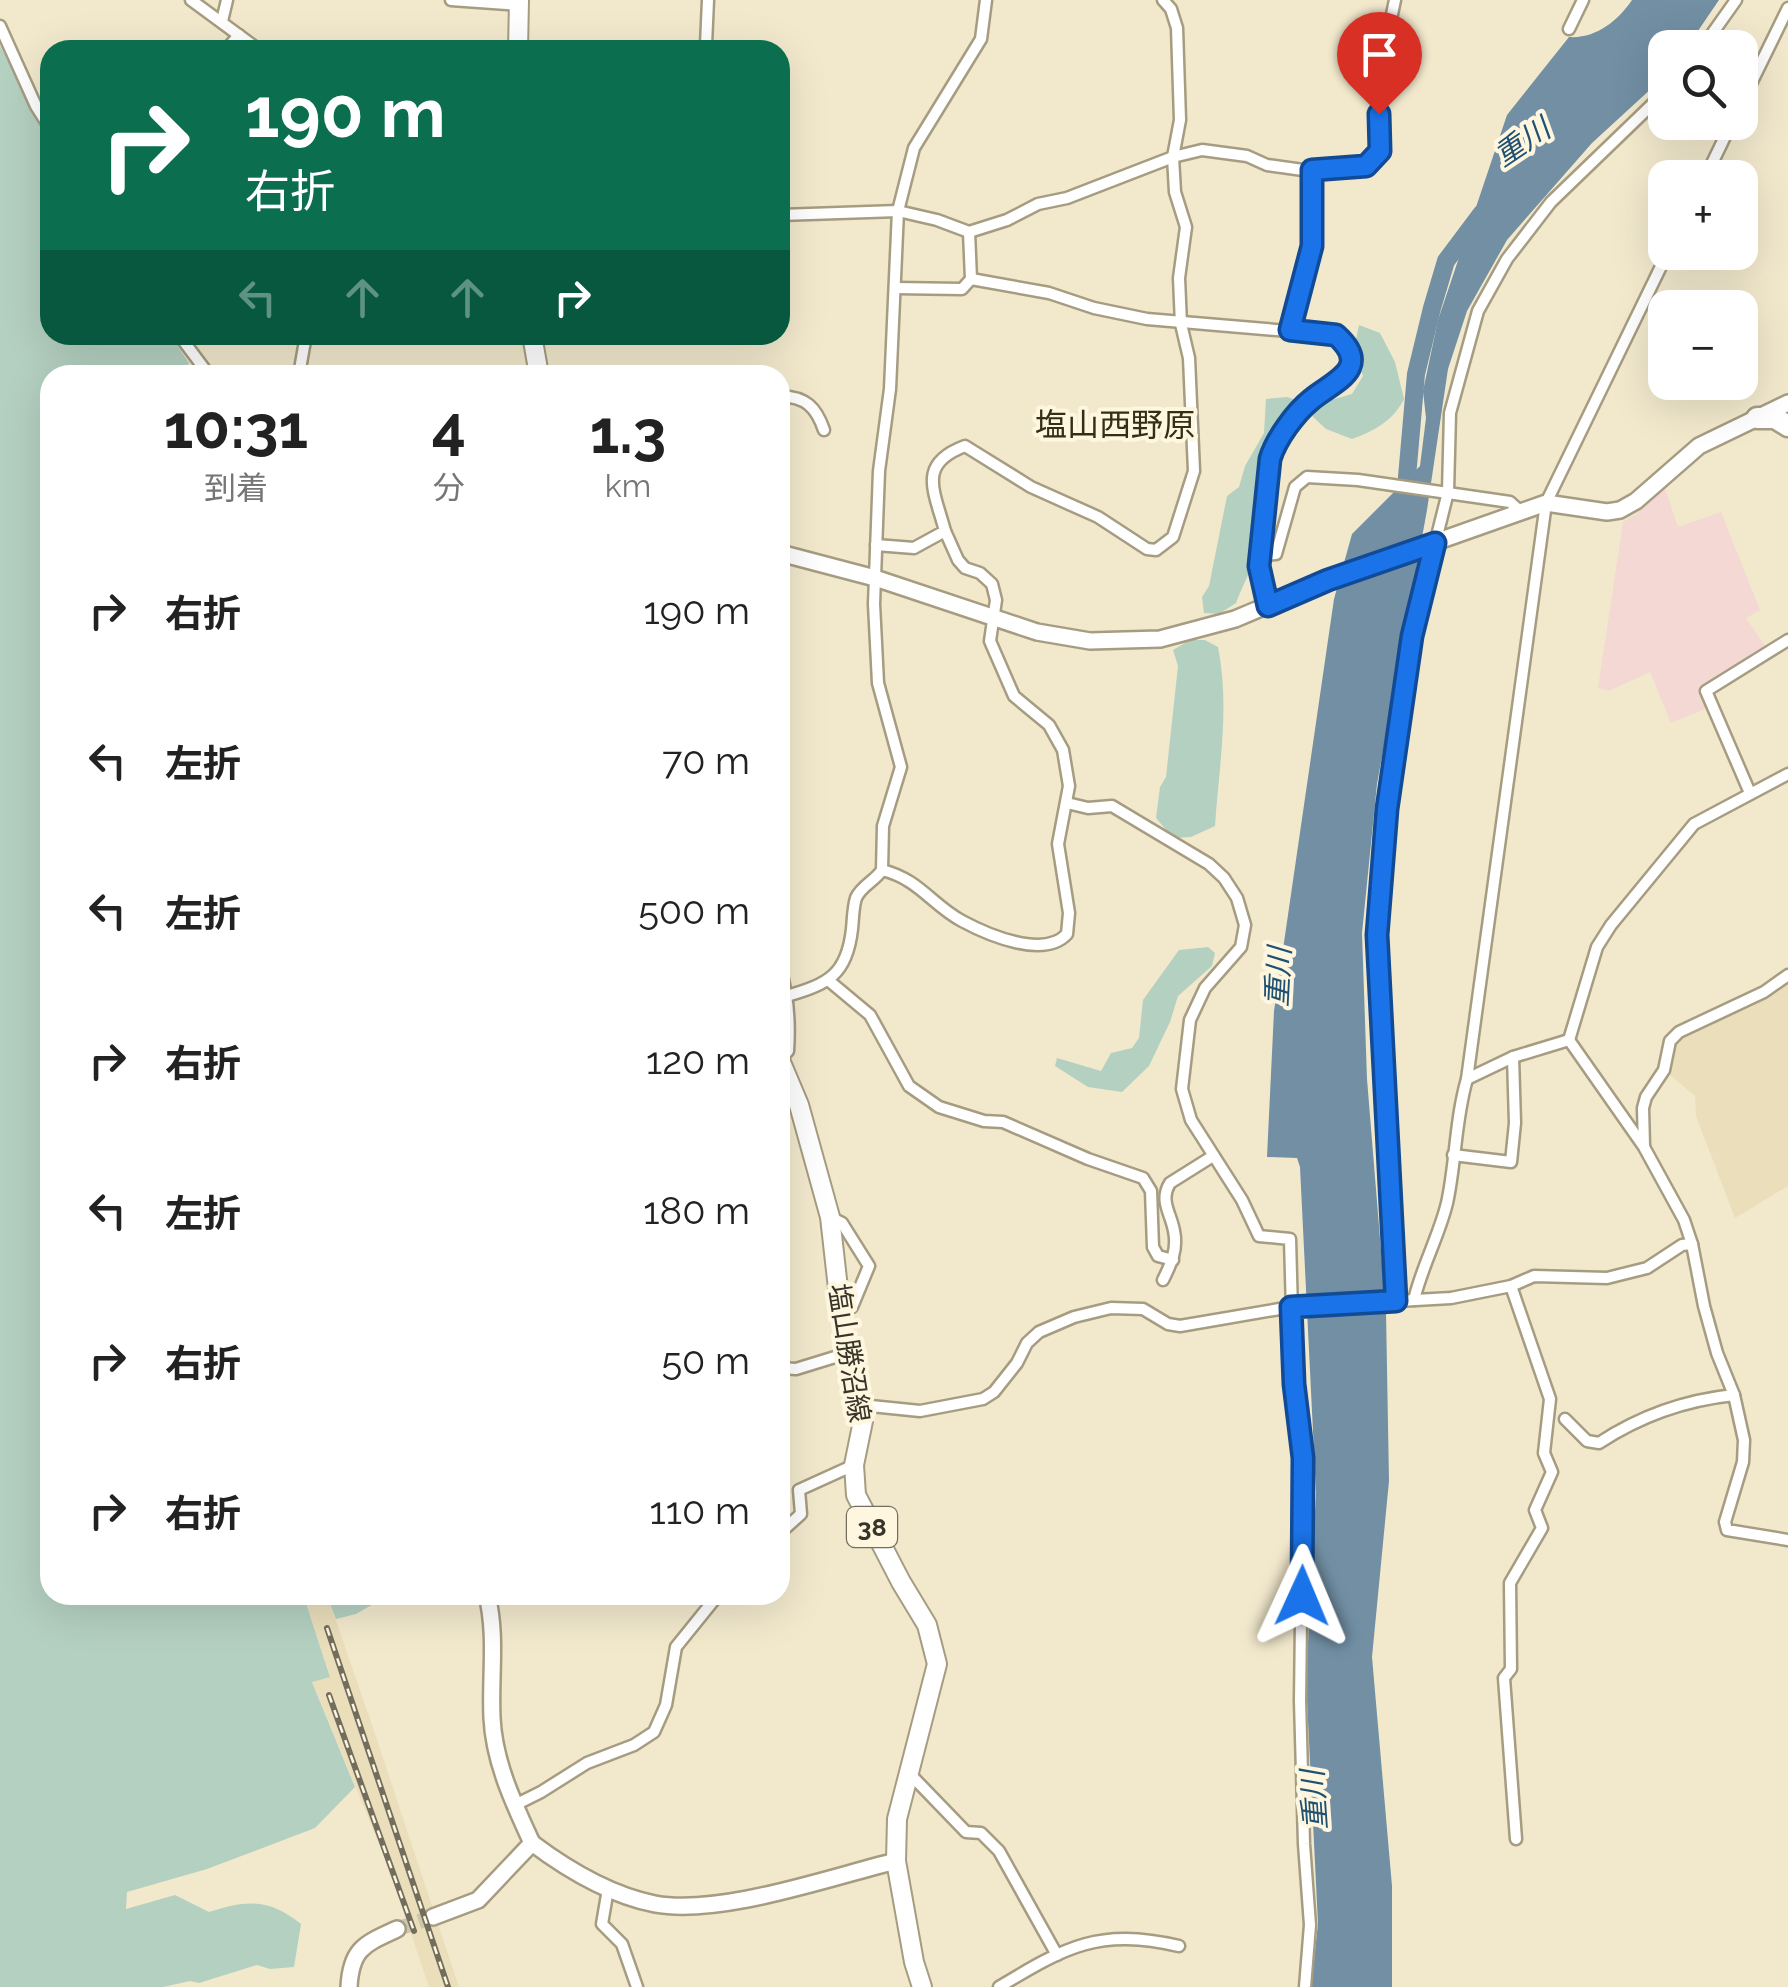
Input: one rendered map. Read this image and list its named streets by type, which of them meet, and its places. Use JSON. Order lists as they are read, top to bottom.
{
  "streets": {
    "main road": ["塩山勝沼線", "38"]
  },
  "districts": ["塩山西野原"],
  "water": ["重川"],
  "page": {
    "map_buttons": ["+", "−"],
    "turn": ["190 m", "右折"],
    "eta": [
      "10:31",
      "到着",
      "4",
      "分",
      "1.3",
      "km"
    ],
    "list": [
      {
        "name": "右折",
        "value": "190 m"
      },
      {
        "name": "左折",
        "value": "70 m"
      },
      {
        "name": "左折",
        "value": "500 m"
      },
      {
        "name": "右折",
        "value": "120 m"
      },
      {
        "name": "左折",
        "value": "180 m"
      },
      {
        "name": "右折",
        "value": "50 m"
      },
      {
        "name": "右折",
        "value": "110 m"
      }
    ]
  }
}
